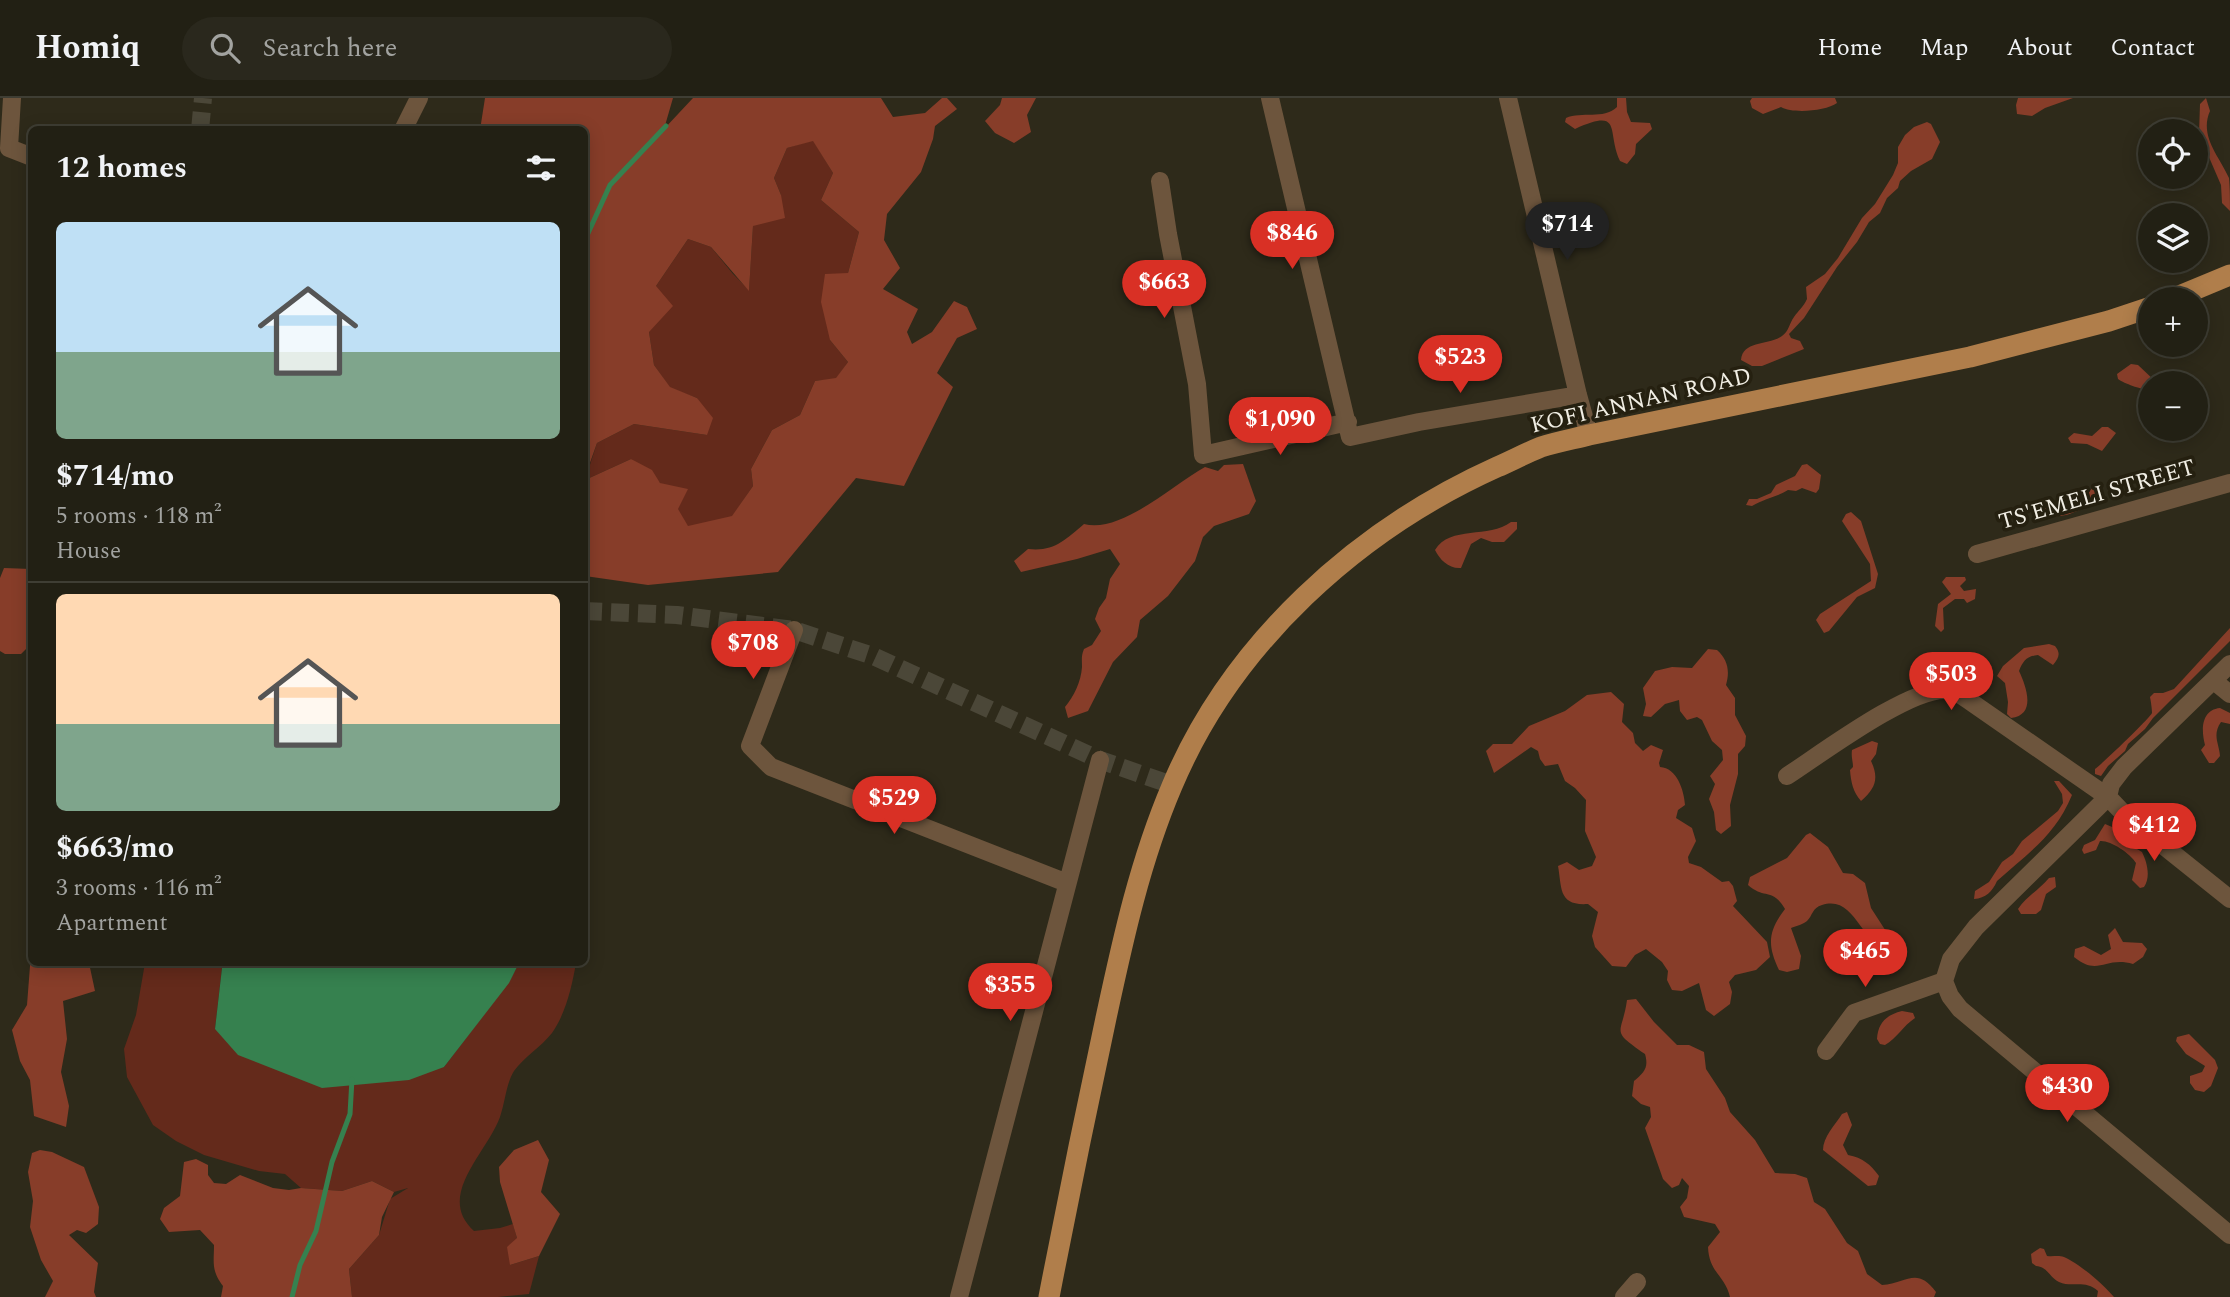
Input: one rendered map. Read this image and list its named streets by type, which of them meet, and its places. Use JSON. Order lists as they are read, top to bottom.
{
  "streets": {
    "main road": ["KOFI ANNAN ROAD"],
    "street": ["TS'EMELI STREET"]
  },
  "page": {
    "header": "Homiq",
    "search": "Search here",
    "nav": [
      "Home",
      "Map",
      "About",
      "Contact"
    ],
    "map_buttons": ["+", "−"],
    "heading": "12 homes",
    "price": [
      "$714",
      "$846",
      "$663",
      "$523",
      "$1,090",
      "$708",
      "$503",
      "$529",
      "$412",
      "$465",
      "$355",
      "$430"
    ],
    "list": [
      {
        "name": "$714/mo",
        "note": "5 rooms · 118 m² · House"
      },
      {
        "name": "$663/mo",
        "note": "3 rooms · 116 m² · Apartment"
      }
    ]
  }
}
